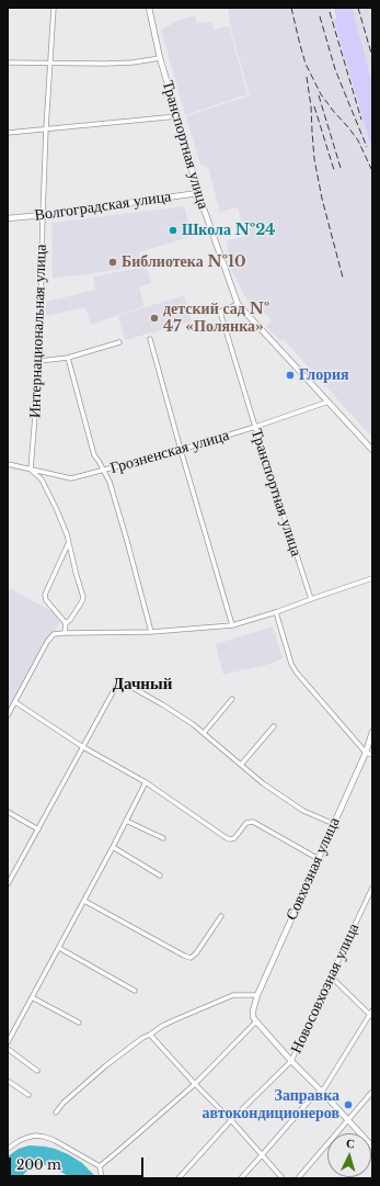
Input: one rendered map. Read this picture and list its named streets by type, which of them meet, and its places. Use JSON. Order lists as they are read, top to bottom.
{
  "streets": {
    "street": [
      "Транспортная улица",
      "Волгоградская улица",
      "Интернациональная улица",
      "Грозненская улица",
      "Совхозная улица",
      "Новосовхозная улица"
    ]
  },
  "crossings": [
    ["Транспортная улица", "Волгоградская улица"],
    ["Транспортная улица", "Грозненская улица"],
    ["Волгоградская улица", "Интернациональная улица"],
    ["Интернациональная улица", "Грозненская улица"]
  ],
  "districts": ["Дачный"],
  "places": [
    "Школа №24",
    "Библиотека №10",
    "детский сад № 47 «Полянка»",
    "Глория",
    "Заправка автокондиционеров"
  ],
  "scale_bar": "200 m",
  "north": "top"
}
